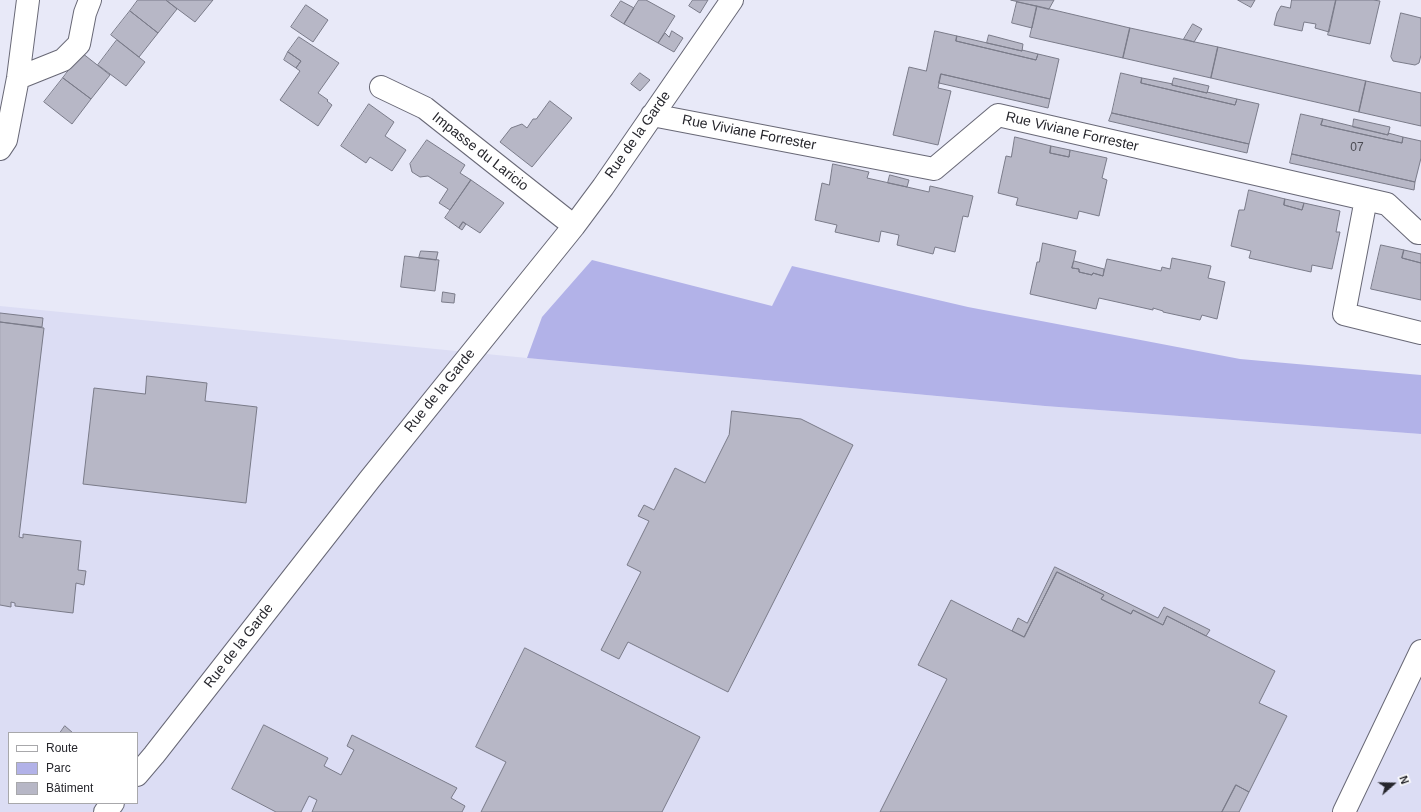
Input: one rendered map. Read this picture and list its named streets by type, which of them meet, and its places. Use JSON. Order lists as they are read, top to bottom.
{
  "streets": {
    "street": ["Rue Viviane Forrester", "Rue de la Garde", "Impasse du Laricio"]
  },
  "crossings": [
    ["Rue Viviane Forrester", "Rue de la Garde"],
    ["Rue de la Garde", "Impasse du Laricio"]
  ],
  "house_numbers": ["07"],
  "legend": ["Route", "Parc", "Bâtiment"],
  "north": "right"
}
